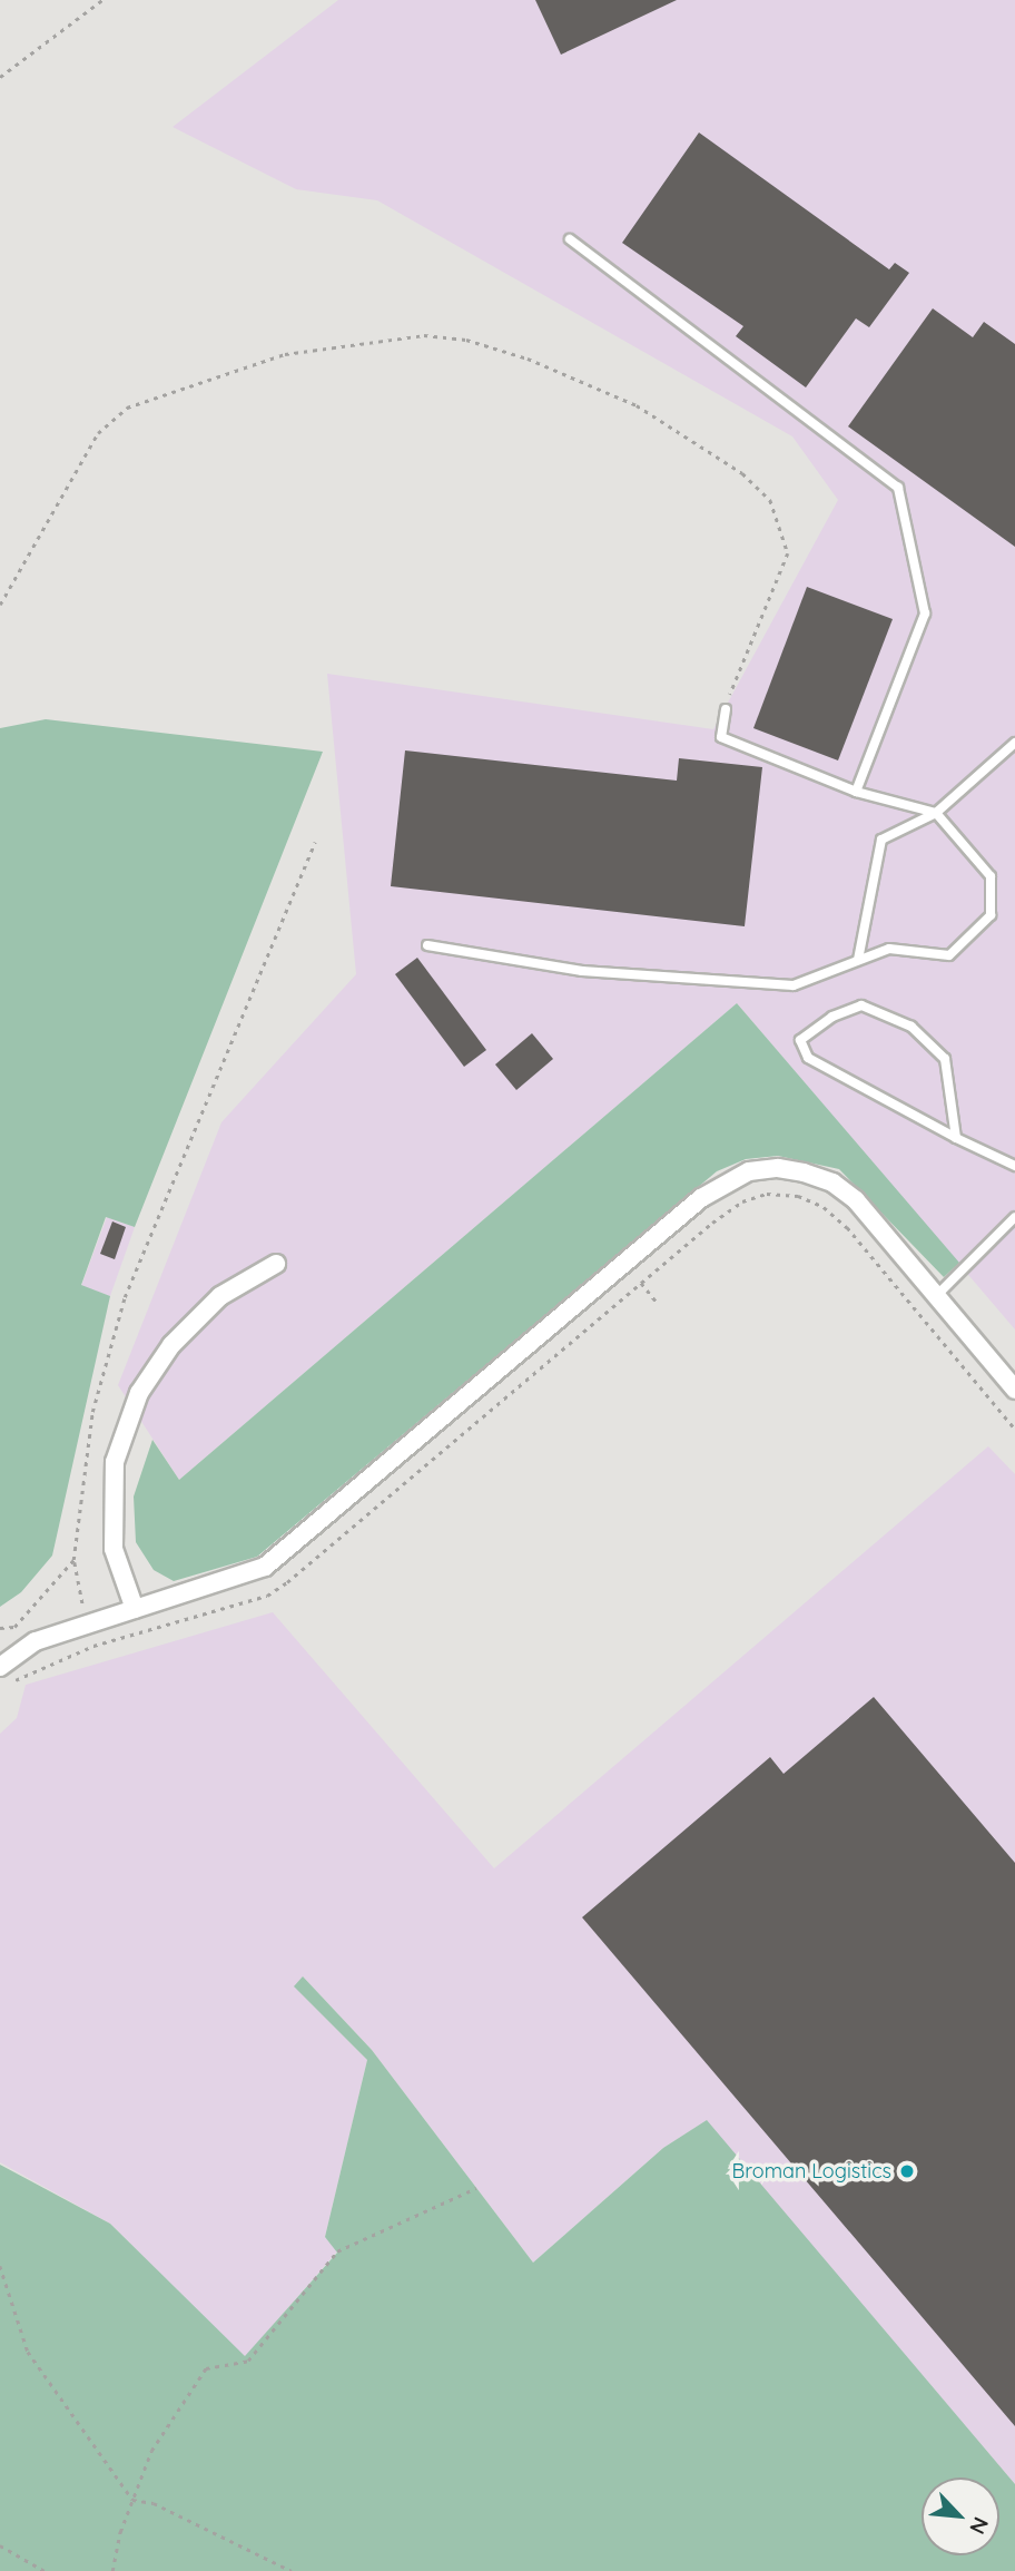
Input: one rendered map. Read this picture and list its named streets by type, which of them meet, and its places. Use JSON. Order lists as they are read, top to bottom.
{
  "places": ["Broman Logistics"],
  "north": "bottom right"
}
